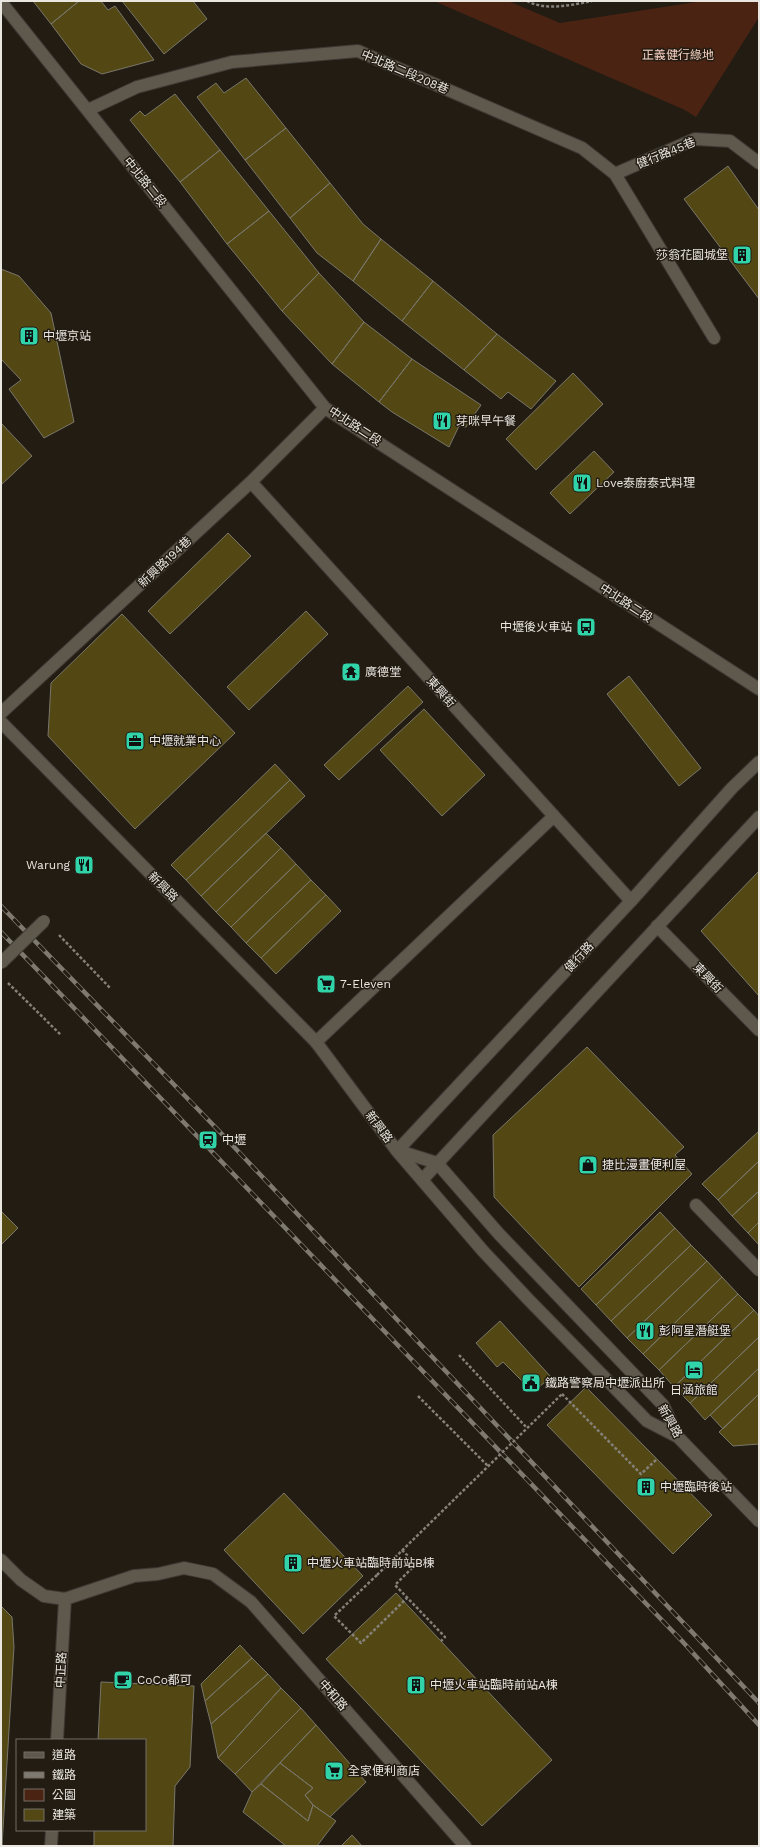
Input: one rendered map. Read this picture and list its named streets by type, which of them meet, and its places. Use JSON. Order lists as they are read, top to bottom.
{
  "streets": {
    "street": [
      "中北路二段208巷",
      "健行路45巷",
      "中北路二段",
      "新興路194巷",
      "東興街",
      "新興路",
      "健行路",
      "中正路",
      "中和路"
    ]
  },
  "crossings": [
    ["中北路二段208巷", "健行路45巷"],
    ["中北路二段208巷", "中北路二段"],
    ["中北路二段", "新興路194巷"],
    ["新興路194巷", "東興街"],
    ["東興街", "健行路"],
    ["新興路", "健行路"],
    ["中正路", "中和路"]
  ],
  "parks": ["正義健行綠地"],
  "places": {
    "building": [
      "莎翁花園城堡",
      "中壢京站",
      "中壢臨時後站",
      "中壢火車站臨時前站B棟",
      "中壢火車站臨時前站A棟"
    ],
    "restaurant": [
      "芽咪早午餐",
      "Love泰廚泰式料理",
      "Warung",
      "彭阿星潛艇堡"
    ],
    "bus stop": ["中壢後火車站"],
    "temple": ["廣德堂"],
    "office": ["中壢就業中心"],
    "supermarket": ["7-Eleven", "全家便利商店"],
    "station": ["中壢"],
    "shop": ["捷比漫畫便利屋"],
    "hotel": ["日涵旅館"],
    "public building": ["鐵路警察局中壢派出所"],
    "cafe": ["CoCo都可"]
  },
  "legend": [
    "道路",
    "鐵路",
    "公園",
    "建築"
  ]
}
